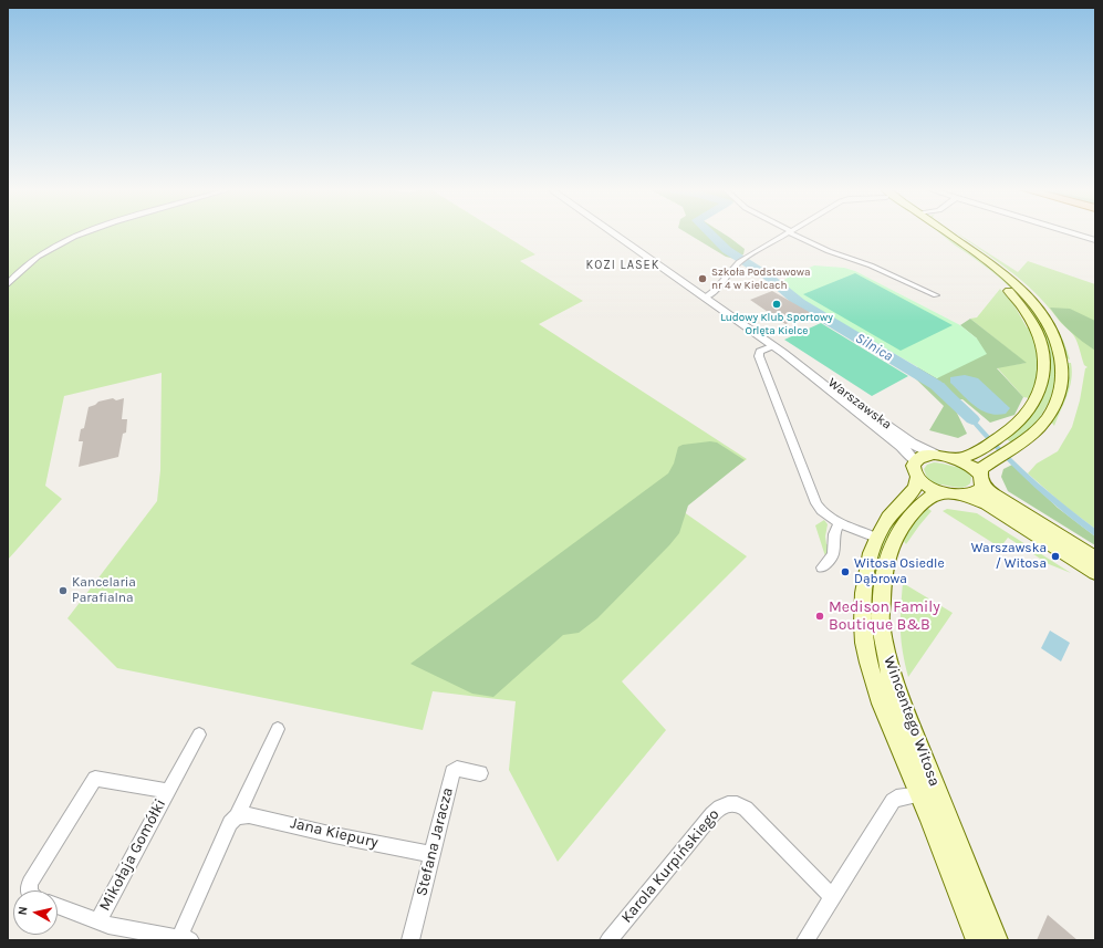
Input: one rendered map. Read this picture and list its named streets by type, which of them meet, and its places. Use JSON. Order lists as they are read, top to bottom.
{
  "streets": {
    "main road": ["Wincentego Witosa"],
    "street": [
      "Warszawska",
      "Jana Kiepury",
      "Stefana Jaracza",
      "Mikołaja Gomółki",
      "Karola Kurpińskiego"
    ]
  },
  "crossings": [
    ["Jana Kiepury", "Stefana Jaracza"]
  ],
  "districts": ["KOZI LASEK"],
  "water": ["Silnica"],
  "places": [
    "Szkoła Podstawowa nr 4 w Kielcach",
    "Ludowy Klub Sportowy Orlęta Kielce",
    "Warszawska / Witosa",
    "Witosa Osiedle Dąbrowa",
    "Kancelaria Parafialna",
    "Medison Family Boutique B&B"
  ],
  "north": "left"
}
